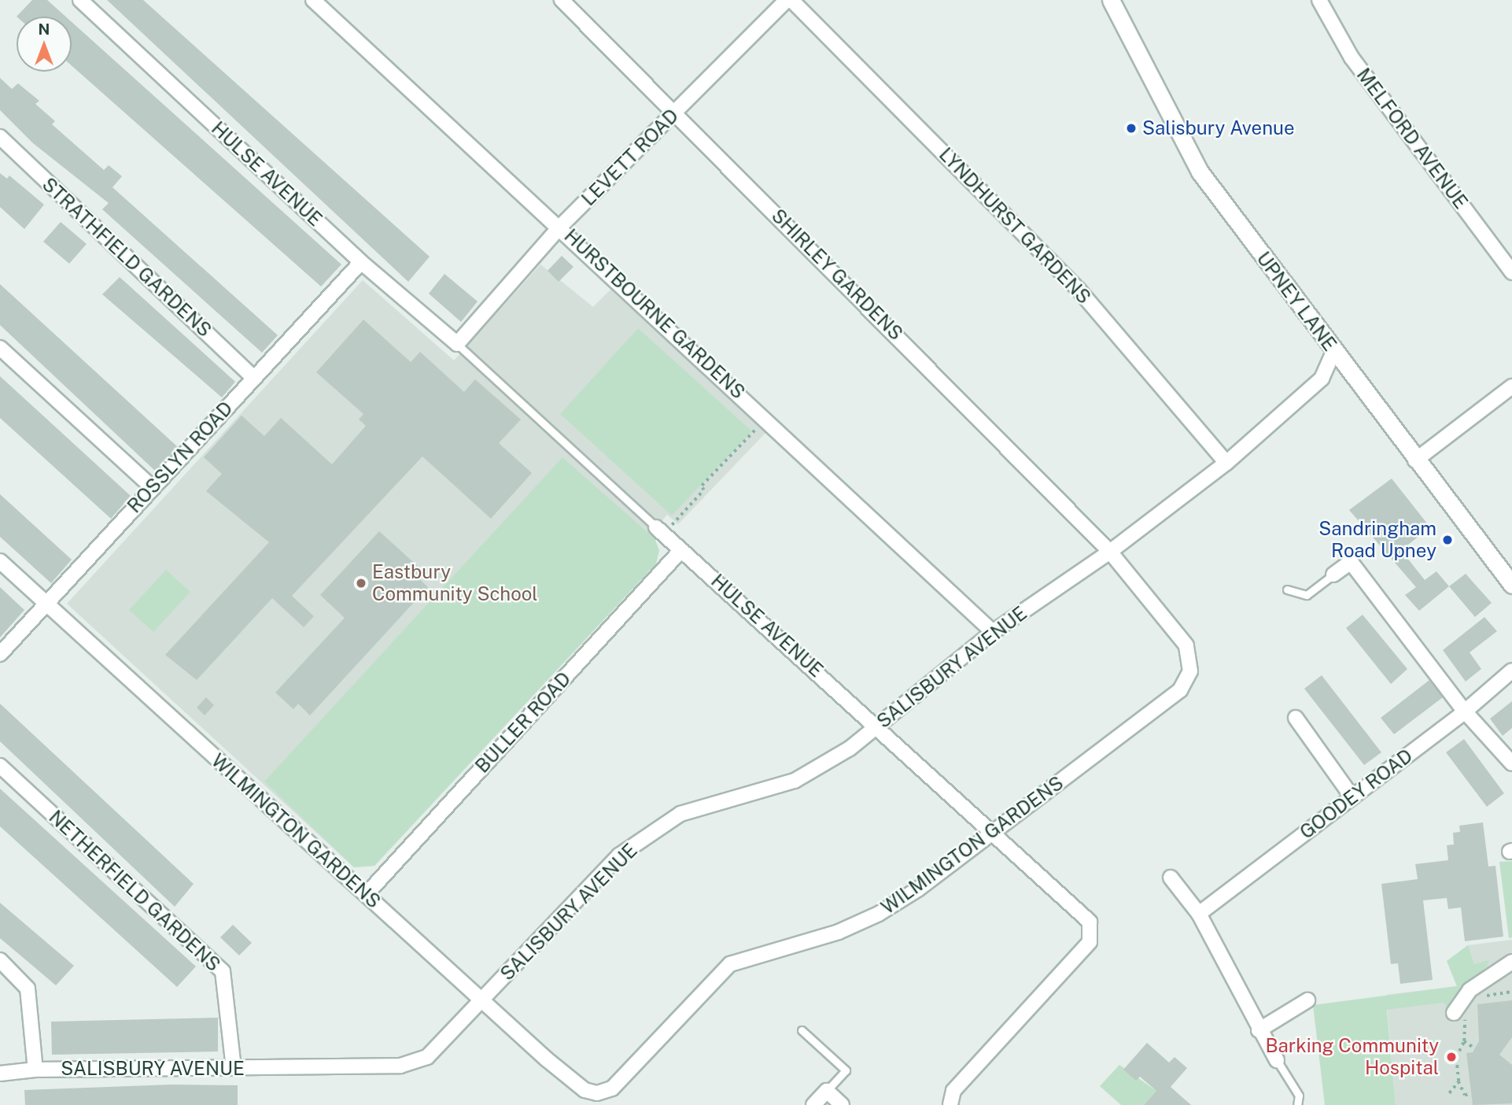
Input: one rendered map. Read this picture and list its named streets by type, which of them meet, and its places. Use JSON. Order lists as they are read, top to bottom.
{
  "streets": {
    "street": [
      "MELFORD AVENUE",
      "LEVETT ROAD",
      "HULSE AVENUE",
      "LYNDHURST GARDENS",
      "STRATHFIELD GARDENS",
      "SHIRLEY GARDENS",
      "UPNEY LANE",
      "HURSTBOURNE GARDENS",
      "ROSSLYN ROAD",
      "SALISBURY AVENUE",
      "BULLER ROAD",
      "GOODEY ROAD",
      "WILMINGTON GARDENS",
      "NETHERFIELD GARDENS"
    ]
  },
  "crossings": [
    ["LEVETT ROAD", "HULSE AVENUE"],
    ["LEVETT ROAD", "SHIRLEY GARDENS"],
    ["LEVETT ROAD", "HURSTBOURNE GARDENS"],
    ["HULSE AVENUE", "ROSSLYN ROAD"],
    ["HULSE AVENUE", "SALISBURY AVENUE"],
    ["HULSE AVENUE", "BULLER ROAD"],
    ["HULSE AVENUE", "WILMINGTON GARDENS"],
    ["LYNDHURST GARDENS", "SALISBURY AVENUE"],
    ["STRATHFIELD GARDENS", "ROSSLYN ROAD"],
    ["SHIRLEY GARDENS", "SALISBURY AVENUE"],
    ["SHIRLEY GARDENS", "WILMINGTON GARDENS"],
    ["UPNEY LANE", "SALISBURY AVENUE"],
    ["HURSTBOURNE GARDENS", "SALISBURY AVENUE"],
    ["ROSSLYN ROAD", "WILMINGTON GARDENS"],
    ["SALISBURY AVENUE", "WILMINGTON GARDENS"],
    ["SALISBURY AVENUE", "NETHERFIELD GARDENS"],
    ["BULLER ROAD", "WILMINGTON GARDENS"]
  ],
  "places": [
    "Salisbury Avenue",
    "Sandringham Road Upney",
    "Eastbury Community School",
    "Barking Community Hospital"
  ],
  "north": "top"
}
